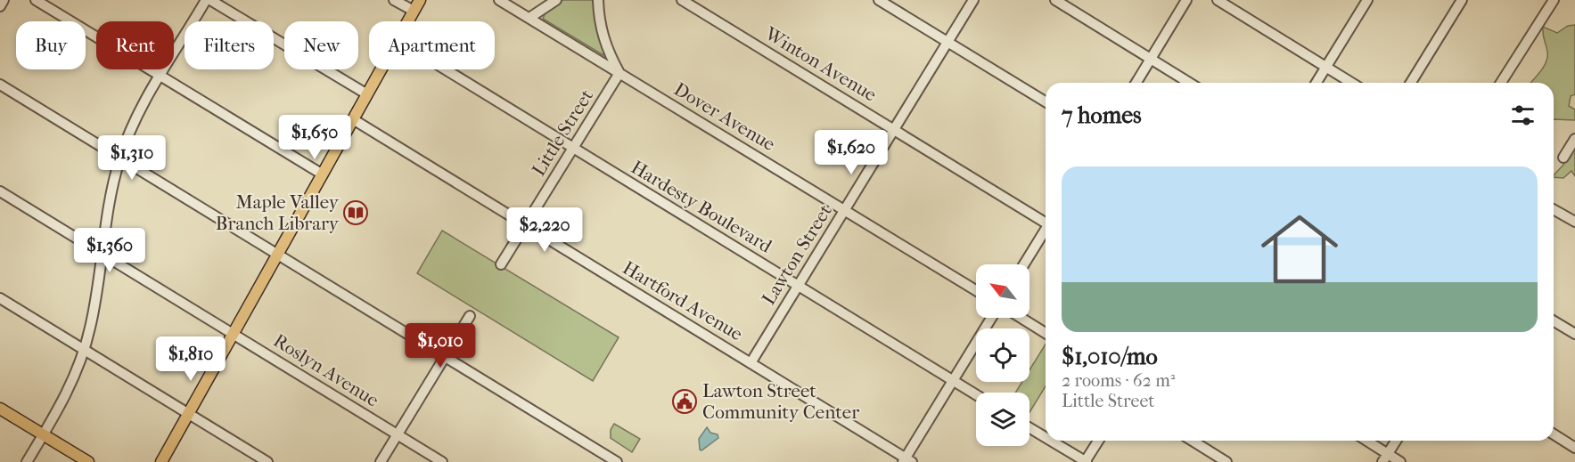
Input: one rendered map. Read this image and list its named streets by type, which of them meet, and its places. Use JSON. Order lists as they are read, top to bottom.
{
  "streets": {
    "street": [
      "Winton Avenue",
      "Dover Avenue",
      "Little Street",
      "Hardesty Boulevard",
      "Lawton Street",
      "Hartford Avenue",
      "Roslyn Avenue"
    ]
  },
  "crossings": [
    ["Winton Avenue", "Lawton Street"],
    ["Dover Avenue", "Little Street"],
    ["Dover Avenue", "Lawton Street"],
    ["Little Street", "Hardesty Boulevard"],
    ["Little Street", "Hartford Avenue"],
    ["Hardesty Boulevard", "Lawton Street"],
    ["Lawton Street", "Hartford Avenue"]
  ],
  "places": {
    "library": ["Maple Valley Branch Library"],
    "public building": ["Lawton Street Community Center"]
  },
  "north": "top left",
  "page": {
    "chip": [
      "Buy",
      "Rent",
      "Filters",
      "New",
      "Apartment"
    ],
    "heading": "7 homes",
    "price": [
      "$1,650",
      "$1,620",
      "$1,310",
      "$2,220",
      "$1,360",
      "$1,010",
      "$1,810"
    ],
    "list": [
      {
        "name": "$1,010/mo",
        "note": "2 rooms · 62 m² · Little Street"
      }
    ]
  }
}
